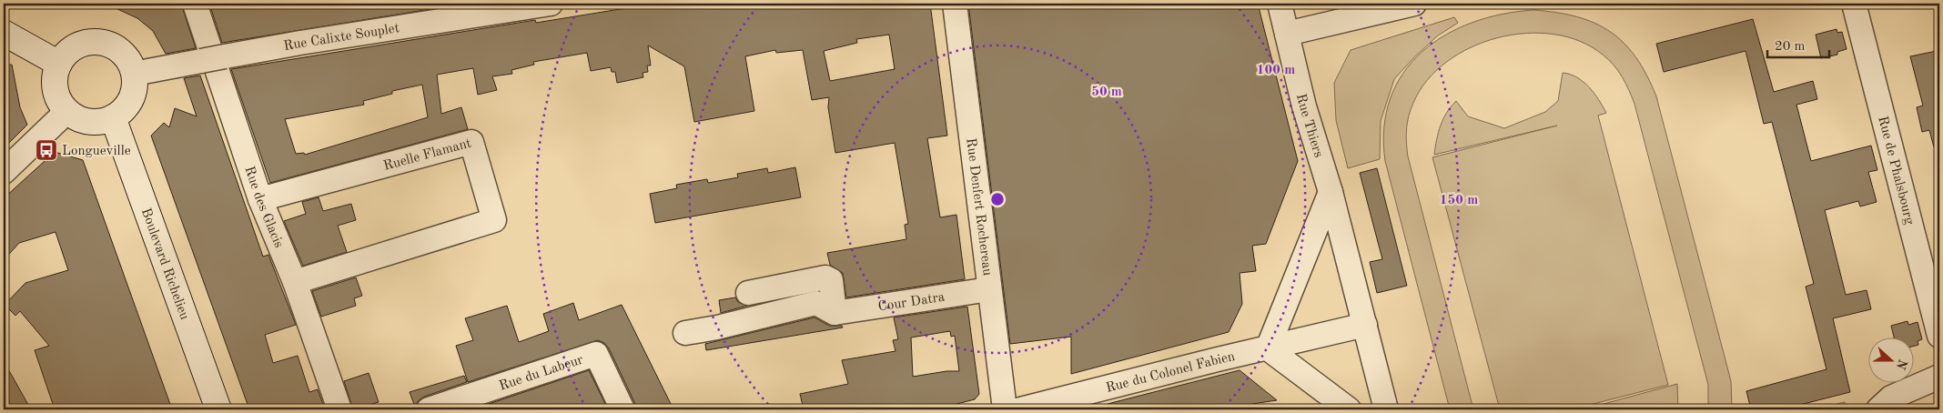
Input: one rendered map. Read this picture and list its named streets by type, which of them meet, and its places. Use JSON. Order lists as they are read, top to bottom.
{
  "streets": {
    "main road": ["Boulevard Richelieu"],
    "street": [
      "Rue Calixte Souplet",
      "Rue Thiers",
      "Ruelle Flamant",
      "Rue de Phalsbourg",
      "Rue Denfert Rochereau",
      "Rue des Glacis",
      "Cour Datra",
      "Rue du Colonel Fabien",
      "Rue du Labeur"
    ]
  },
  "crossings": [
    ["Rue Calixte Souplet", "Boulevard Richelieu"],
    ["Rue Thiers", "Rue du Colonel Fabien"],
    ["Ruelle Flamant", "Rue des Glacis"],
    ["Rue Denfert Rochereau", "Cour Datra"]
  ],
  "places": {
    "bus stop": ["Longueville"]
  },
  "scale_bar": "20 m",
  "north": "right",
  "rings": ["100 m", "50 m", "150 m"]
}
